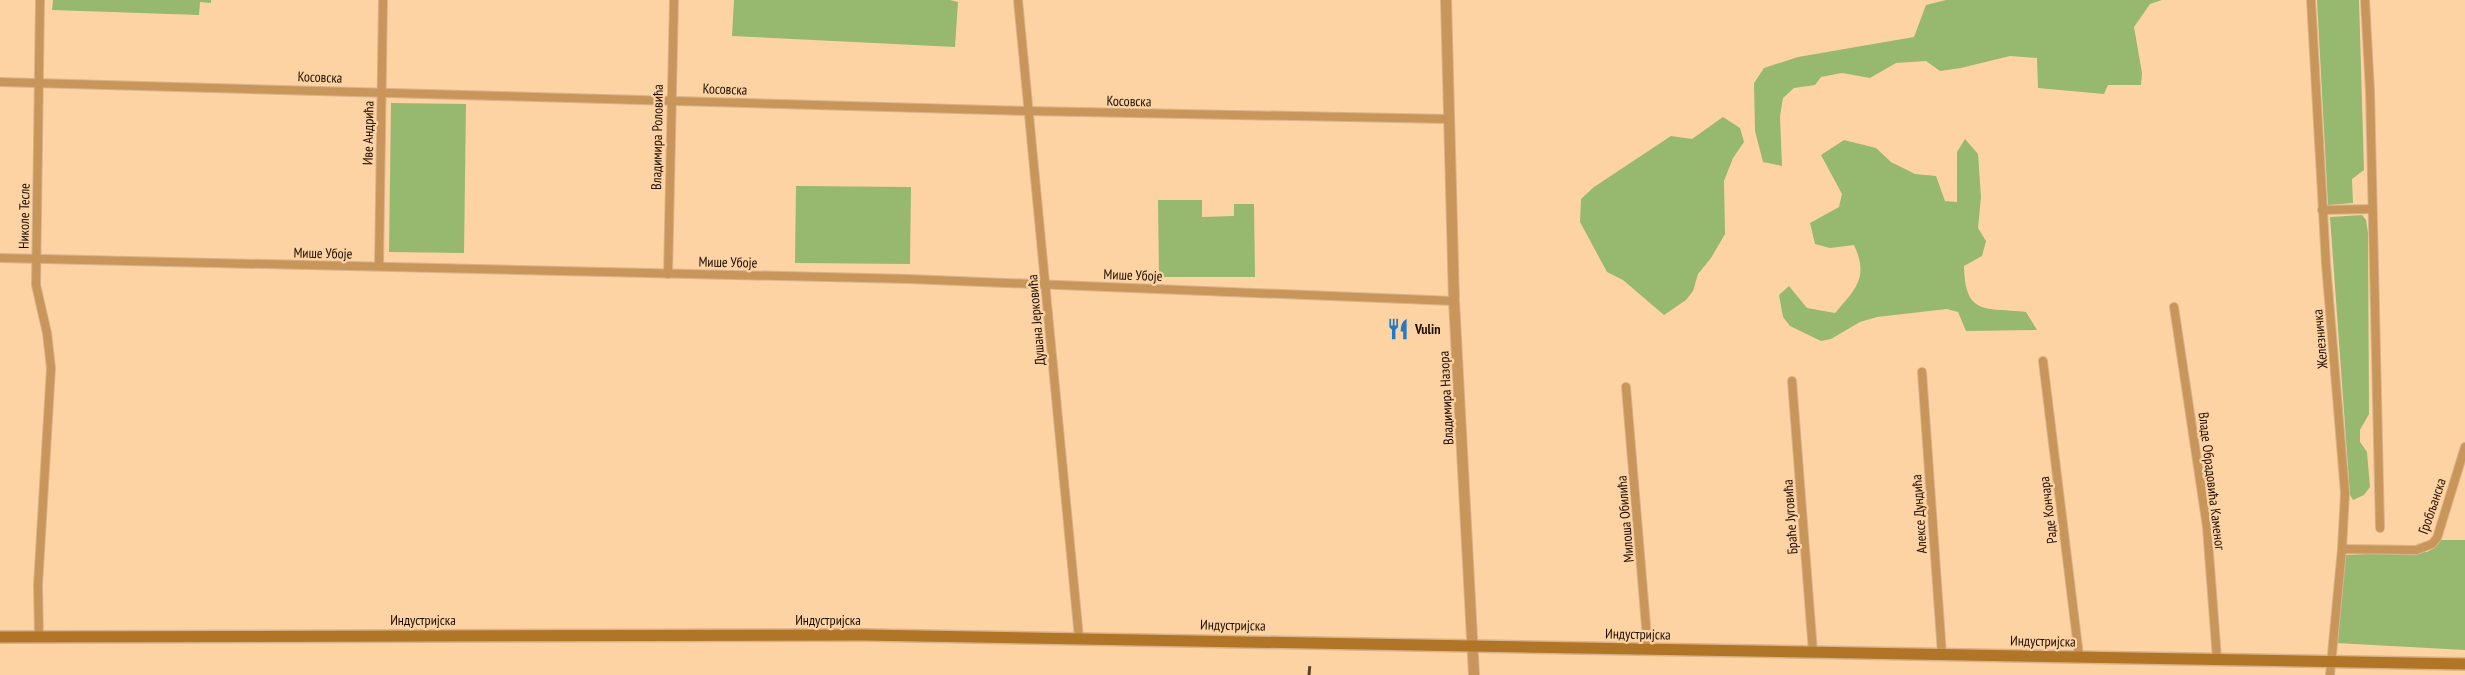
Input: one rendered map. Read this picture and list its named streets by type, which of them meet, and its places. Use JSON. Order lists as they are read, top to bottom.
{
  "streets": {
    "main road": ["Индустријска"],
    "street": [
      "Косовска",
      "Иве Андрића",
      "Владимира Роловића",
      "Николе Тесле",
      "Мише Убоје",
      "Душана Јерковића",
      "Железничка",
      "Владимира Назора",
      "Владе Обрадовића Каменог",
      "Гробљанска",
      "Раде Кончара",
      "Алексе Дундића",
      "Браће Југовића",
      "Милоша Обилића"
    ]
  },
  "crossings": [
    ["Косовска", "Иве Андрића"],
    ["Косовска", "Владимира Роловића"],
    ["Косовска", "Николе Тесле"],
    ["Косовска", "Душана Јерковића"],
    ["Косовска", "Владимира Назора"],
    ["Иве Андрића", "Мише Убоје"],
    ["Владимира Роловића", "Мише Убоје"],
    ["Николе Тесле", "Мише Убоје"],
    ["Николе Тесле", "Индустријска"],
    ["Мише Убоје", "Душана Јерковића"],
    ["Мише Убоје", "Владимира Назора"],
    ["Душана Јерковића", "Индустријска"],
    ["Железничка", "Гробљанска"],
    ["Железничка", "Индустријска"],
    ["Владимира Назора", "Индустријска"],
    ["Владе Обрадовића Каменог", "Индустријска"],
    ["Раде Кончара", "Индустријска"],
    ["Алексе Дундића", "Индустријска"],
    ["Браће Југовића", "Индустријска"],
    ["Милоша Обилића", "Индустријска"]
  ],
  "places": {
    "restaurant": ["Vulin"]
  }
}
